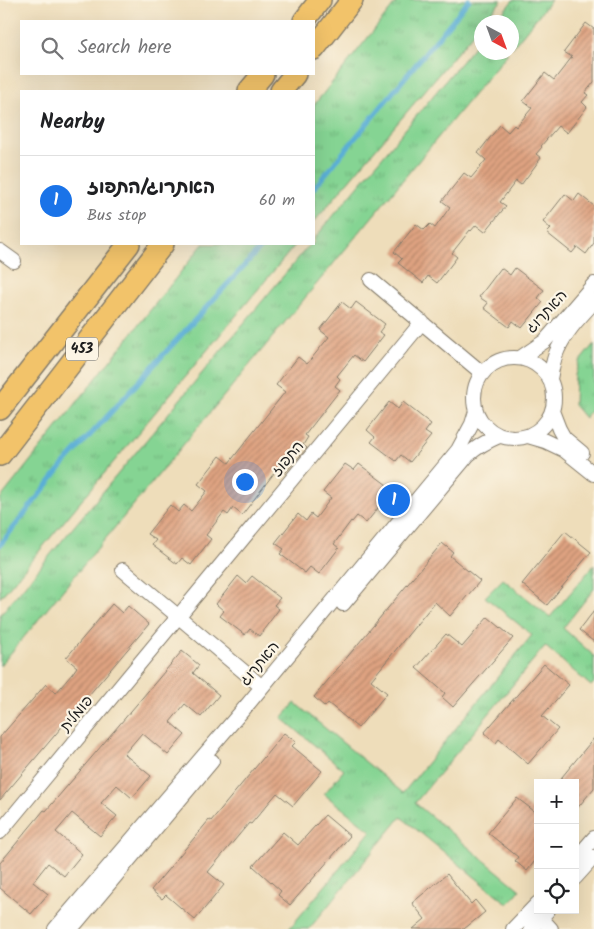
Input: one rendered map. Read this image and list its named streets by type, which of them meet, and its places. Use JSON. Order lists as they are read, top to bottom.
{
  "streets": {
    "main road": ["453"],
    "street": ["האתרוג", "התפוז", "פומלית"]
  },
  "crossings": [
    ["התפוז", "פומלית"]
  ],
  "north": "bottom right",
  "page": {
    "search": "Search here",
    "heading": "Nearby",
    "list": [
      {
        "mark": "1",
        "name": "האתרוג/התפוז",
        "note": "Bus stop",
        "value": "60 m"
      }
    ],
    "pins": "1",
    "map_buttons": ["+", "−"]
  }
}
